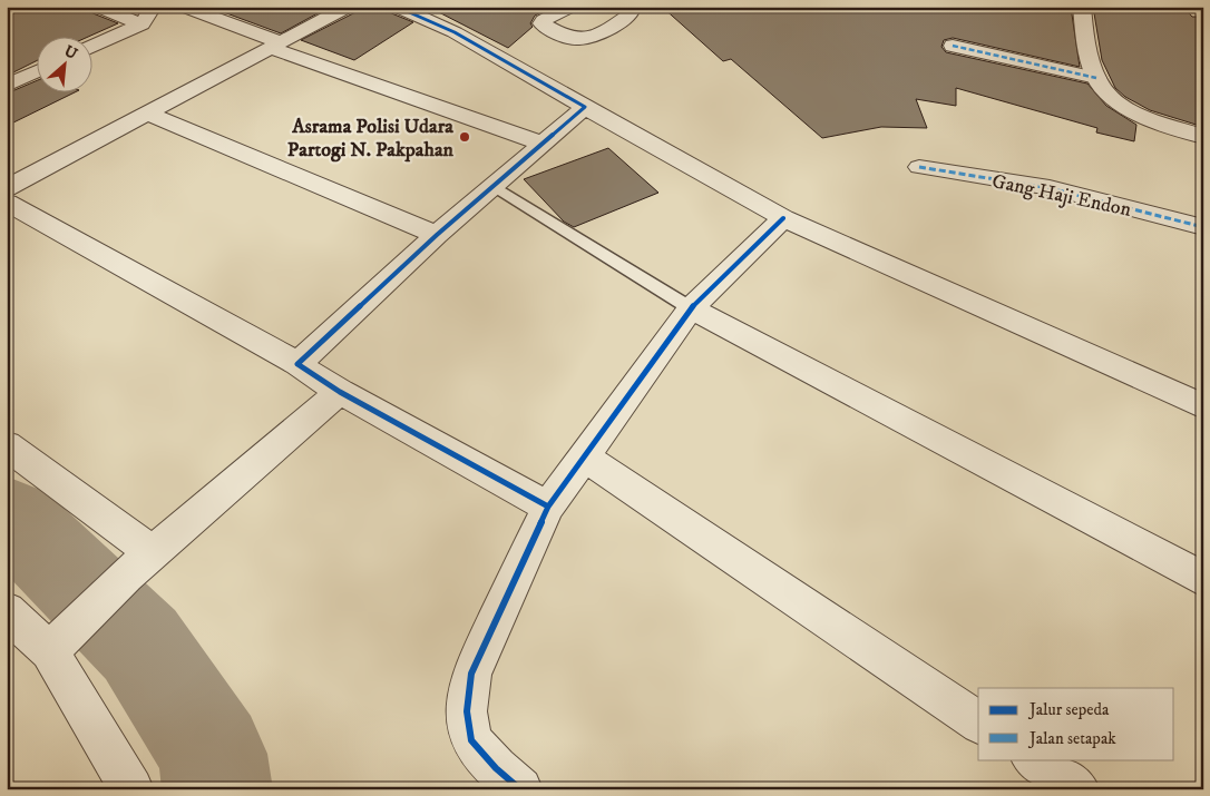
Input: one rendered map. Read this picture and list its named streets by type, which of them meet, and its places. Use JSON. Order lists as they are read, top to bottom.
{
  "streets": {
    "street": ["Gang Haji Endon"]
  },
  "places": ["Asrama Polisi Udara Partogi N. Pakpahan"],
  "legend": ["Jalur sepeda", "Jalan setapak"],
  "north": "top right"
}
